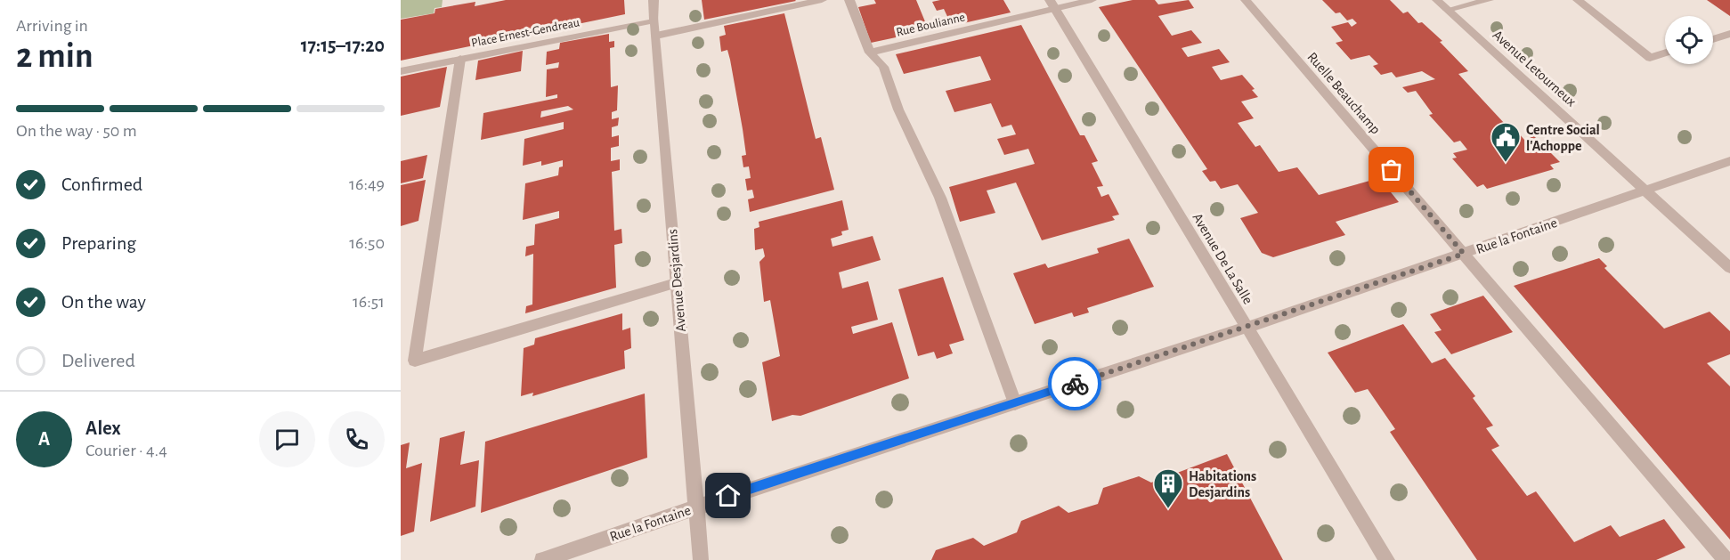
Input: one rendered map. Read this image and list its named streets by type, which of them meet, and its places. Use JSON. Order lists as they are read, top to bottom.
{
  "streets": {
    "street": [
      "Rue Boulianne",
      "Place Ernest-Gendreau",
      "Avenue Letourneux",
      "Ruelle Beauchamp",
      "Rue la Fontaine",
      "Avenue De La Salle",
      "Avenue Desjardins"
    ]
  },
  "crossings": [
    ["Rue Boulianne", "Avenue De La Salle"],
    ["Place Ernest-Gendreau", "Avenue Desjardins"],
    ["Avenue Letourneux", "Rue la Fontaine"],
    ["Ruelle Beauchamp", "Rue la Fontaine"],
    ["Rue la Fontaine", "Avenue De La Salle"],
    ["Rue la Fontaine", "Avenue Desjardins"]
  ],
  "places": {
    "public building": ["Centre Social l'Achoppe"],
    "building": ["Habitations Desjardins"]
  },
  "page": {
    "heading": ["2 min", "Arriving in", "17:15–17:20"],
    "panel": ["Alex", "Courier · 4.4"],
    "bar": "On the way · 50 m",
    "list": [
      ["Confirmed", "16:49"],
      ["Preparing", "16:50"],
      ["On the way", "16:51"],
      "Delivered"
    ],
    "round": "A"
  }
}
